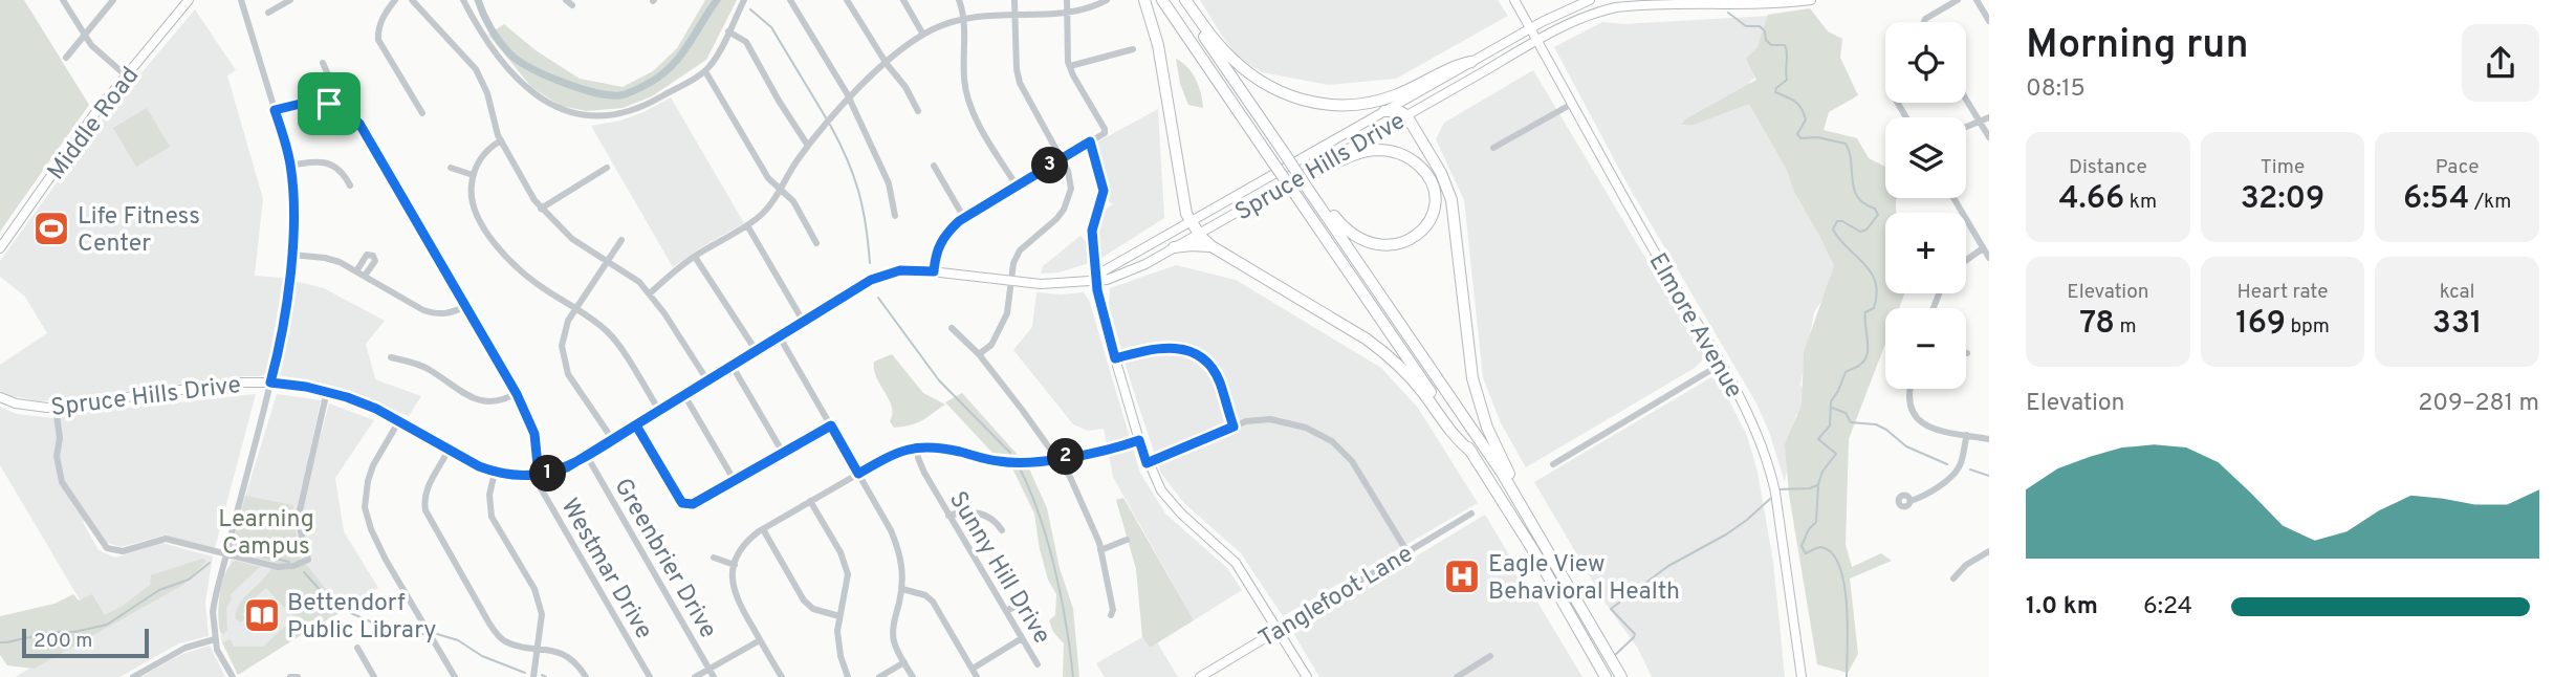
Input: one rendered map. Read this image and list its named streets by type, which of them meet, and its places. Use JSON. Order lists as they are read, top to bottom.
{
  "streets": {
    "main road": [
      "Middle Road",
      "Spruce Hills Drive",
      "Elmore Avenue",
      "Tanglefoot Lane"
    ],
    "street": ["Greenbrier Drive", "Sunny Hill Drive", "Westmar Drive"]
  },
  "crossings": [
    ["Spruce Hills Drive", "Elmore Avenue"],
    ["Spruce Hills Drive", "Greenbrier Drive"],
    ["Spruce Hills Drive", "Westmar Drive"]
  ],
  "parks": ["Learning Campus"],
  "places": {
    "sports": ["Life Fitness Center"],
    "hospital": ["Eagle View Behavioral Health"],
    "library": ["Bettendorf Public Library"]
  },
  "scale_bar": "200 m",
  "page": {
    "heading": ["Morning run", "08:15"],
    "map_buttons": ["+", "−"],
    "stats": [
      ["Distance", "4.66 km"],
      ["Time", "32:09"],
      ["Pace", "6:54 /km"],
      ["Elevation", "78 m"],
      ["Heart rate", "169 bpm"],
      ["kcal", "331"]
    ],
    "pins": ["3", "2", "1"],
    "chart": ["Elevation", "209–281 m"],
    "list": [
      {
        "name": "1.0 km",
        "note": "6:24"
      }
    ],
    "scale": "200 m"
  }
}
